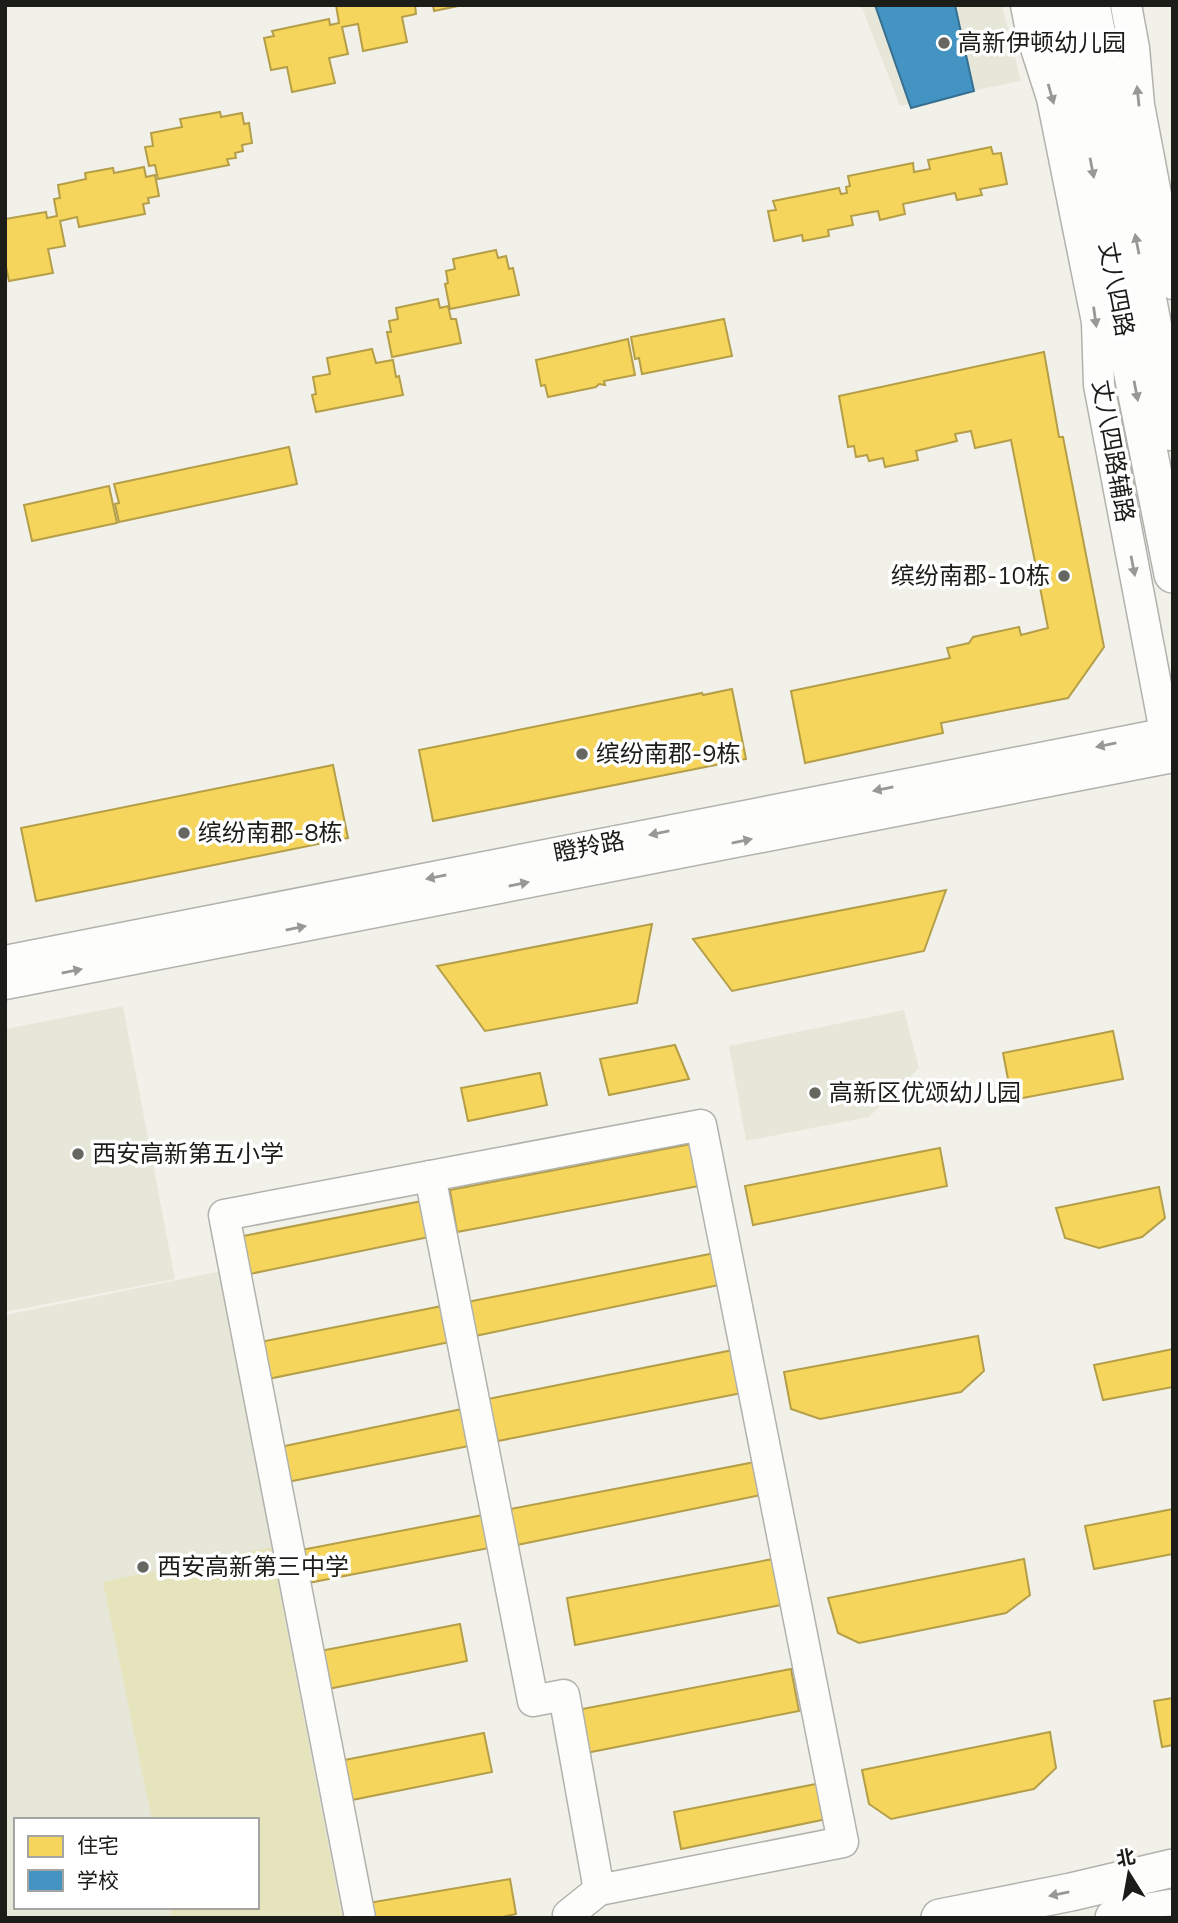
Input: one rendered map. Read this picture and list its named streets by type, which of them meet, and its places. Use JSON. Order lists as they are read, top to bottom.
{
  "streets": {
    "main road": ["丈八四路"],
    "street": ["丈八四路辅路", "瞪羚路"]
  },
  "crossings": [
    ["丈八四路辅路", "瞪羚路"]
  ],
  "places": [
    "高新伊顿幼儿园",
    "缤纷南郡-10栋",
    "缤纷南郡-9栋",
    "缤纷南郡-8栋",
    "高新区优颂幼儿园",
    "西安高新第五小学",
    "西安高新第三中学"
  ],
  "legend": ["住宅", "学校"],
  "north": "top"
}
